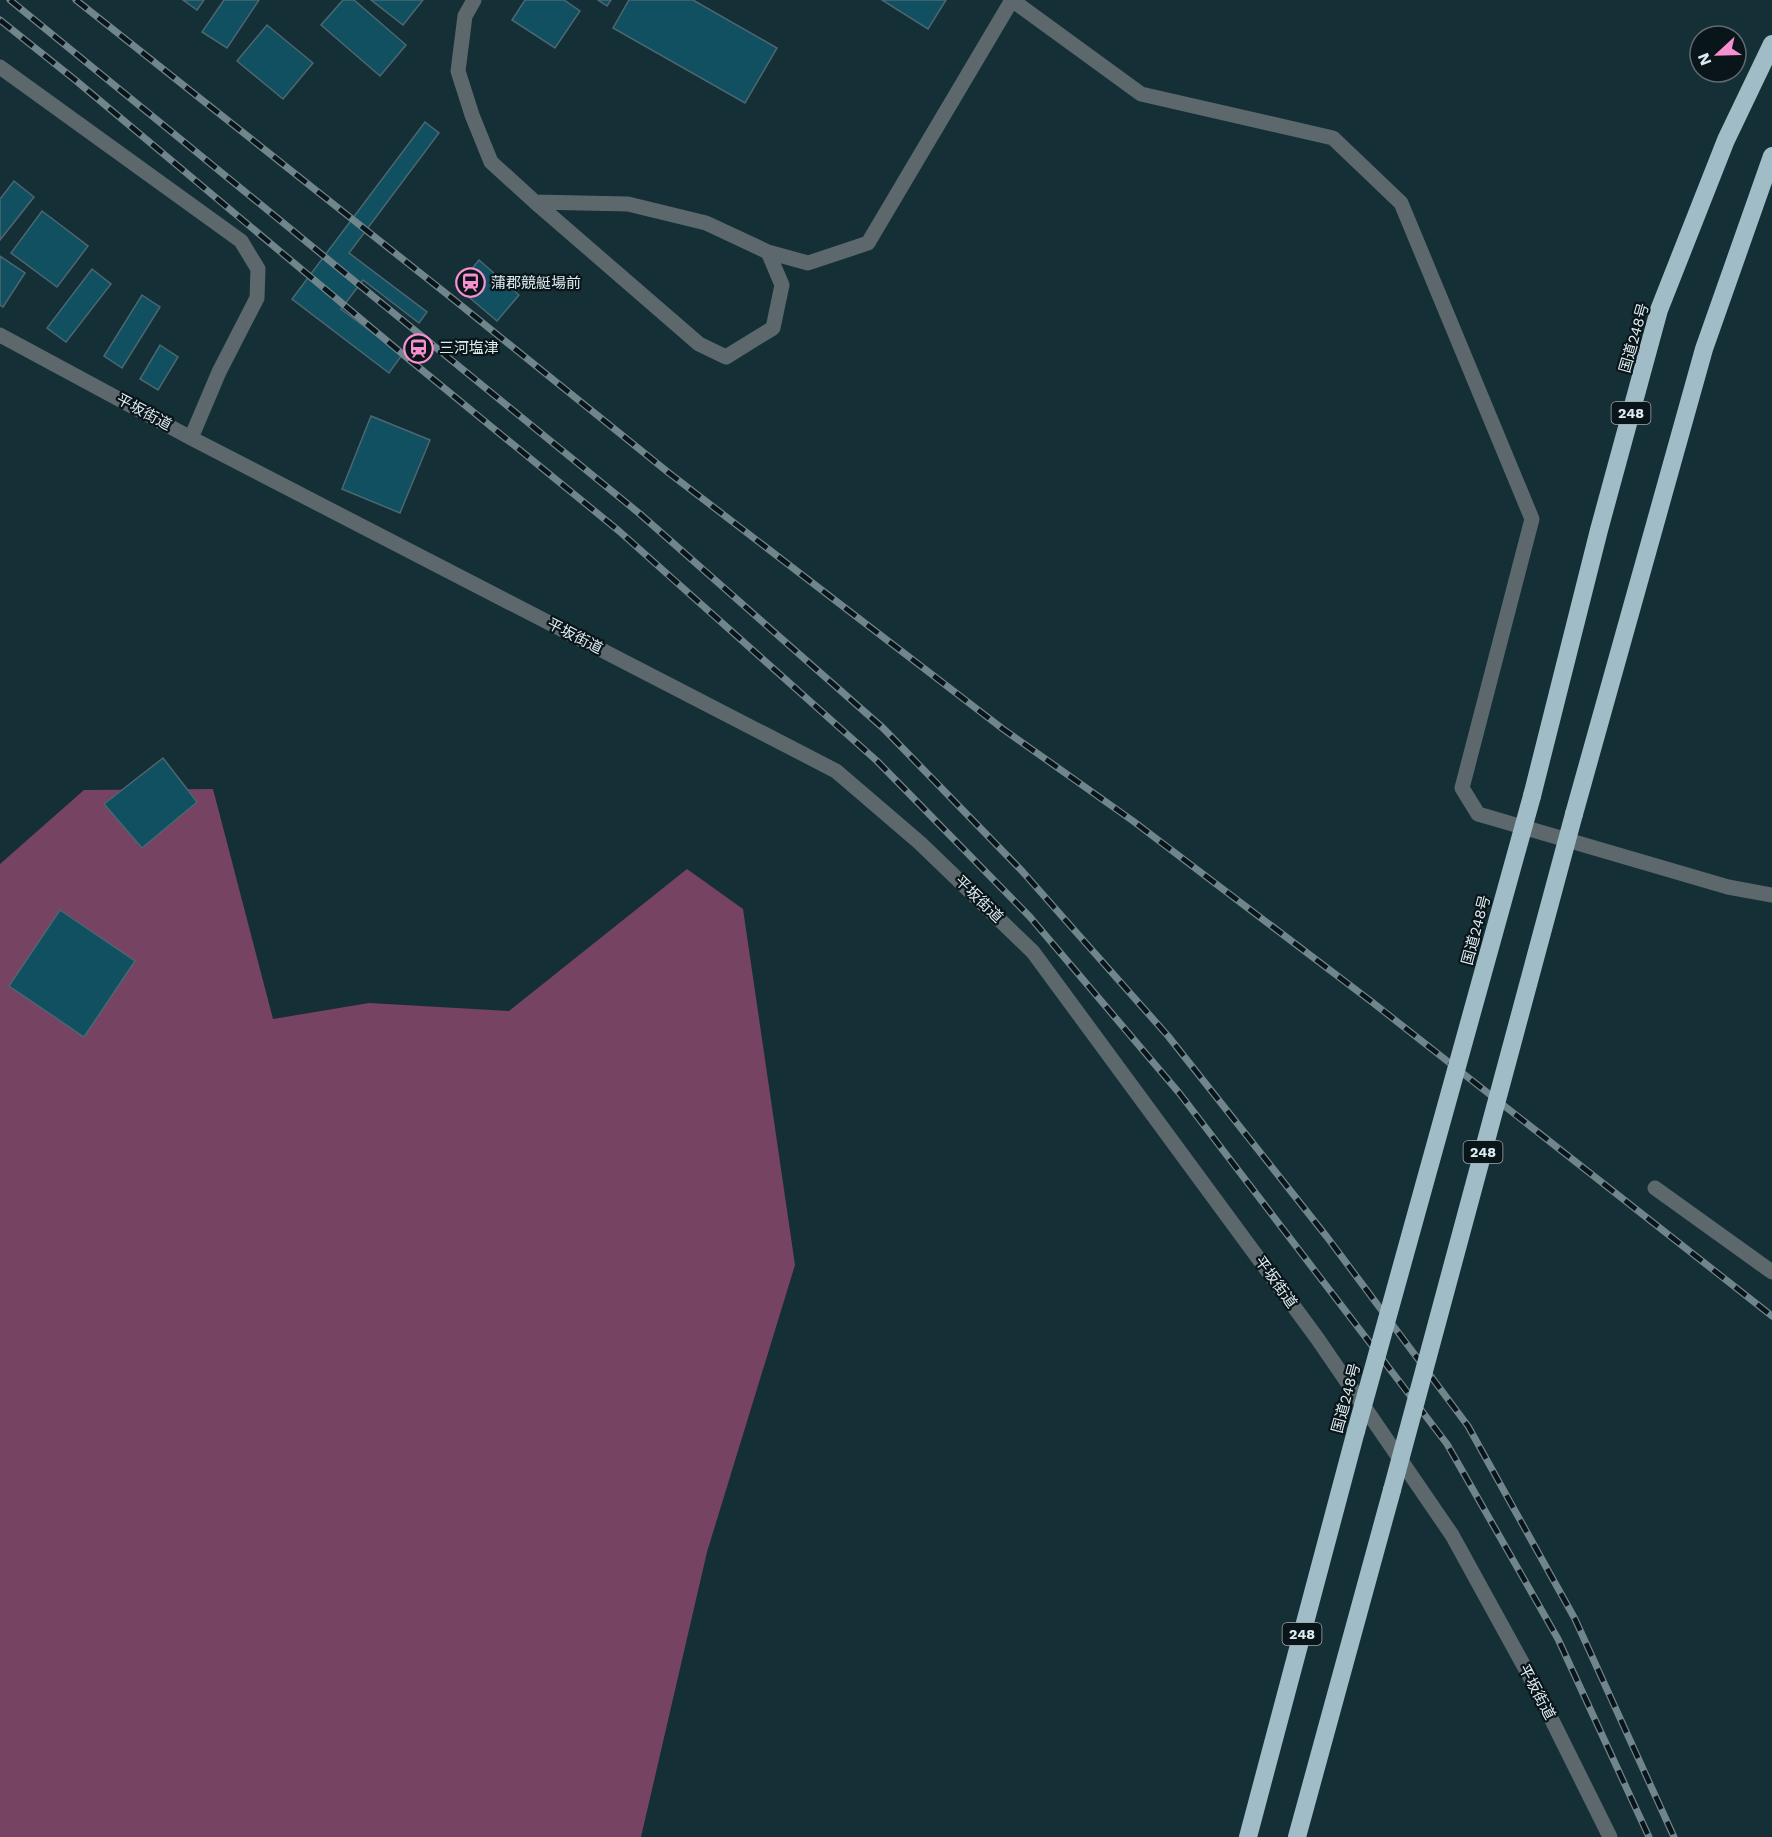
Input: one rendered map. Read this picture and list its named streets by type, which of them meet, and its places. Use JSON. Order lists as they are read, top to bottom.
{
  "streets": {
    "highway": ["国道248号", "248"],
    "street": ["平坂街道"]
  },
  "places": {
    "station": ["蒲郡競艇場前", "三河塩津"]
  },
  "north": "left"
}
